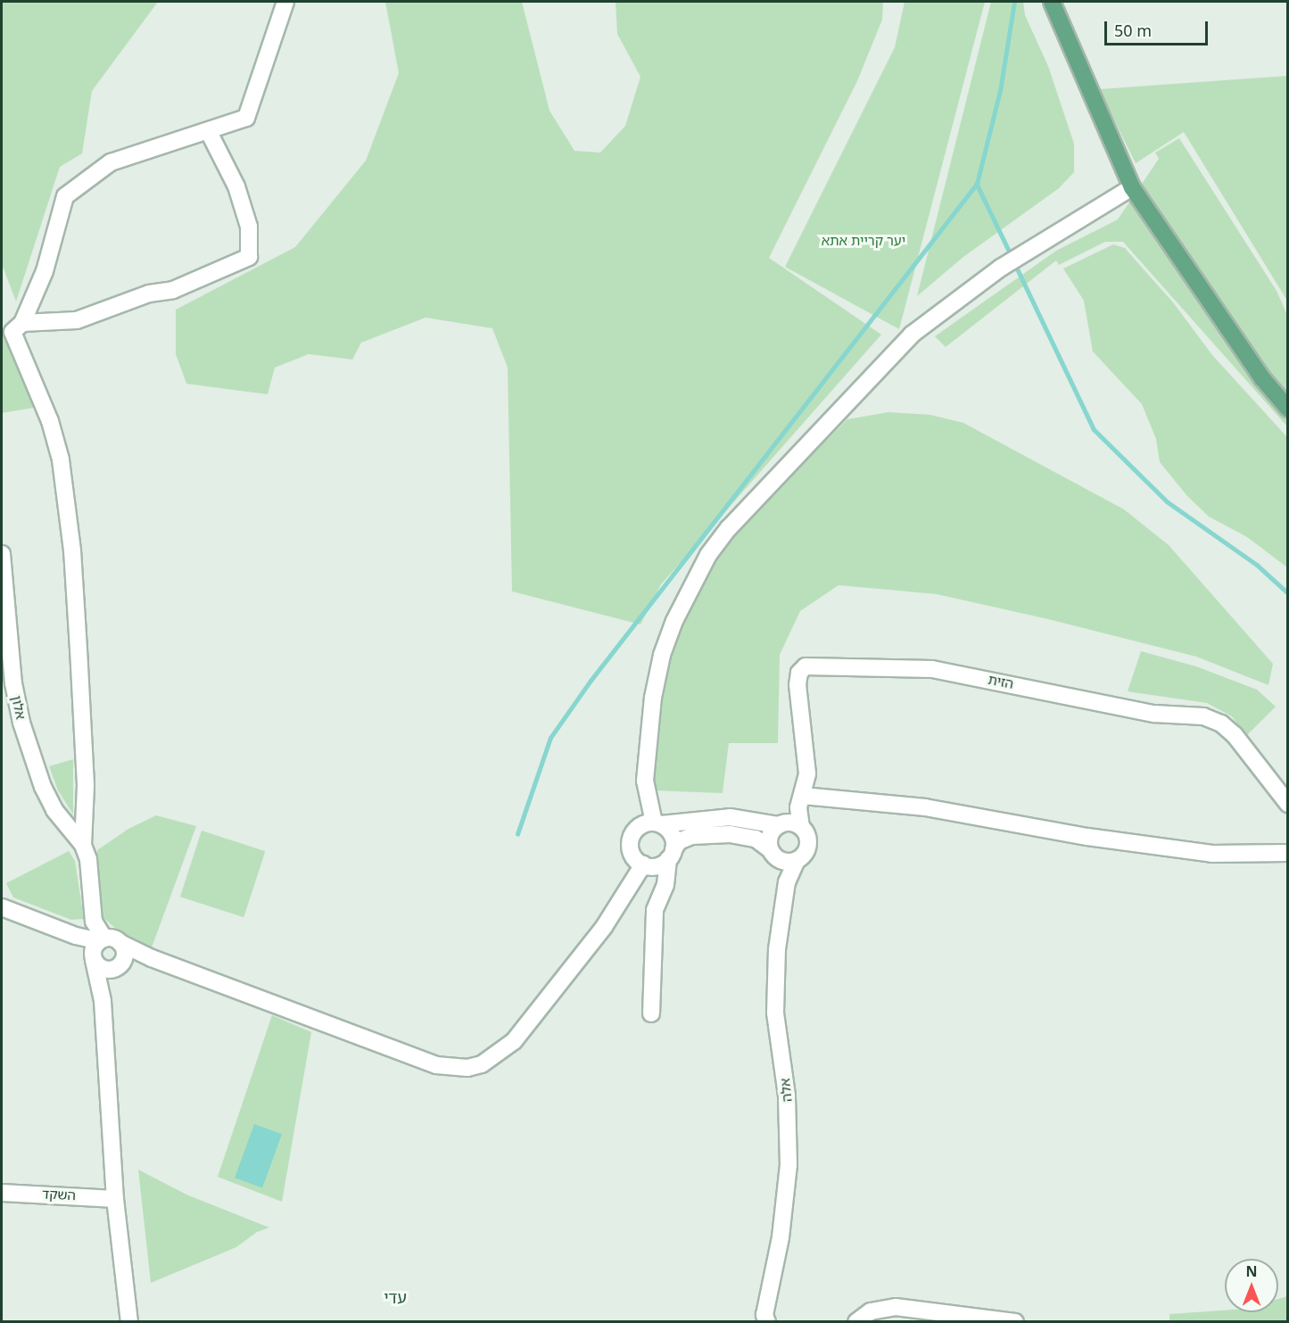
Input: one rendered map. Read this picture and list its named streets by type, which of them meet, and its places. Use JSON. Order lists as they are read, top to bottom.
{
  "streets": {
    "street": [
      "הזית",
      "אלון",
      "אלה",
      "השקד"
    ]
  },
  "crossings": [
    ["הזית", "אלה"]
  ],
  "districts": ["עדי"],
  "parks": ["יער קריית אתא"],
  "scale_bar": "50 m",
  "north": "top"
}
